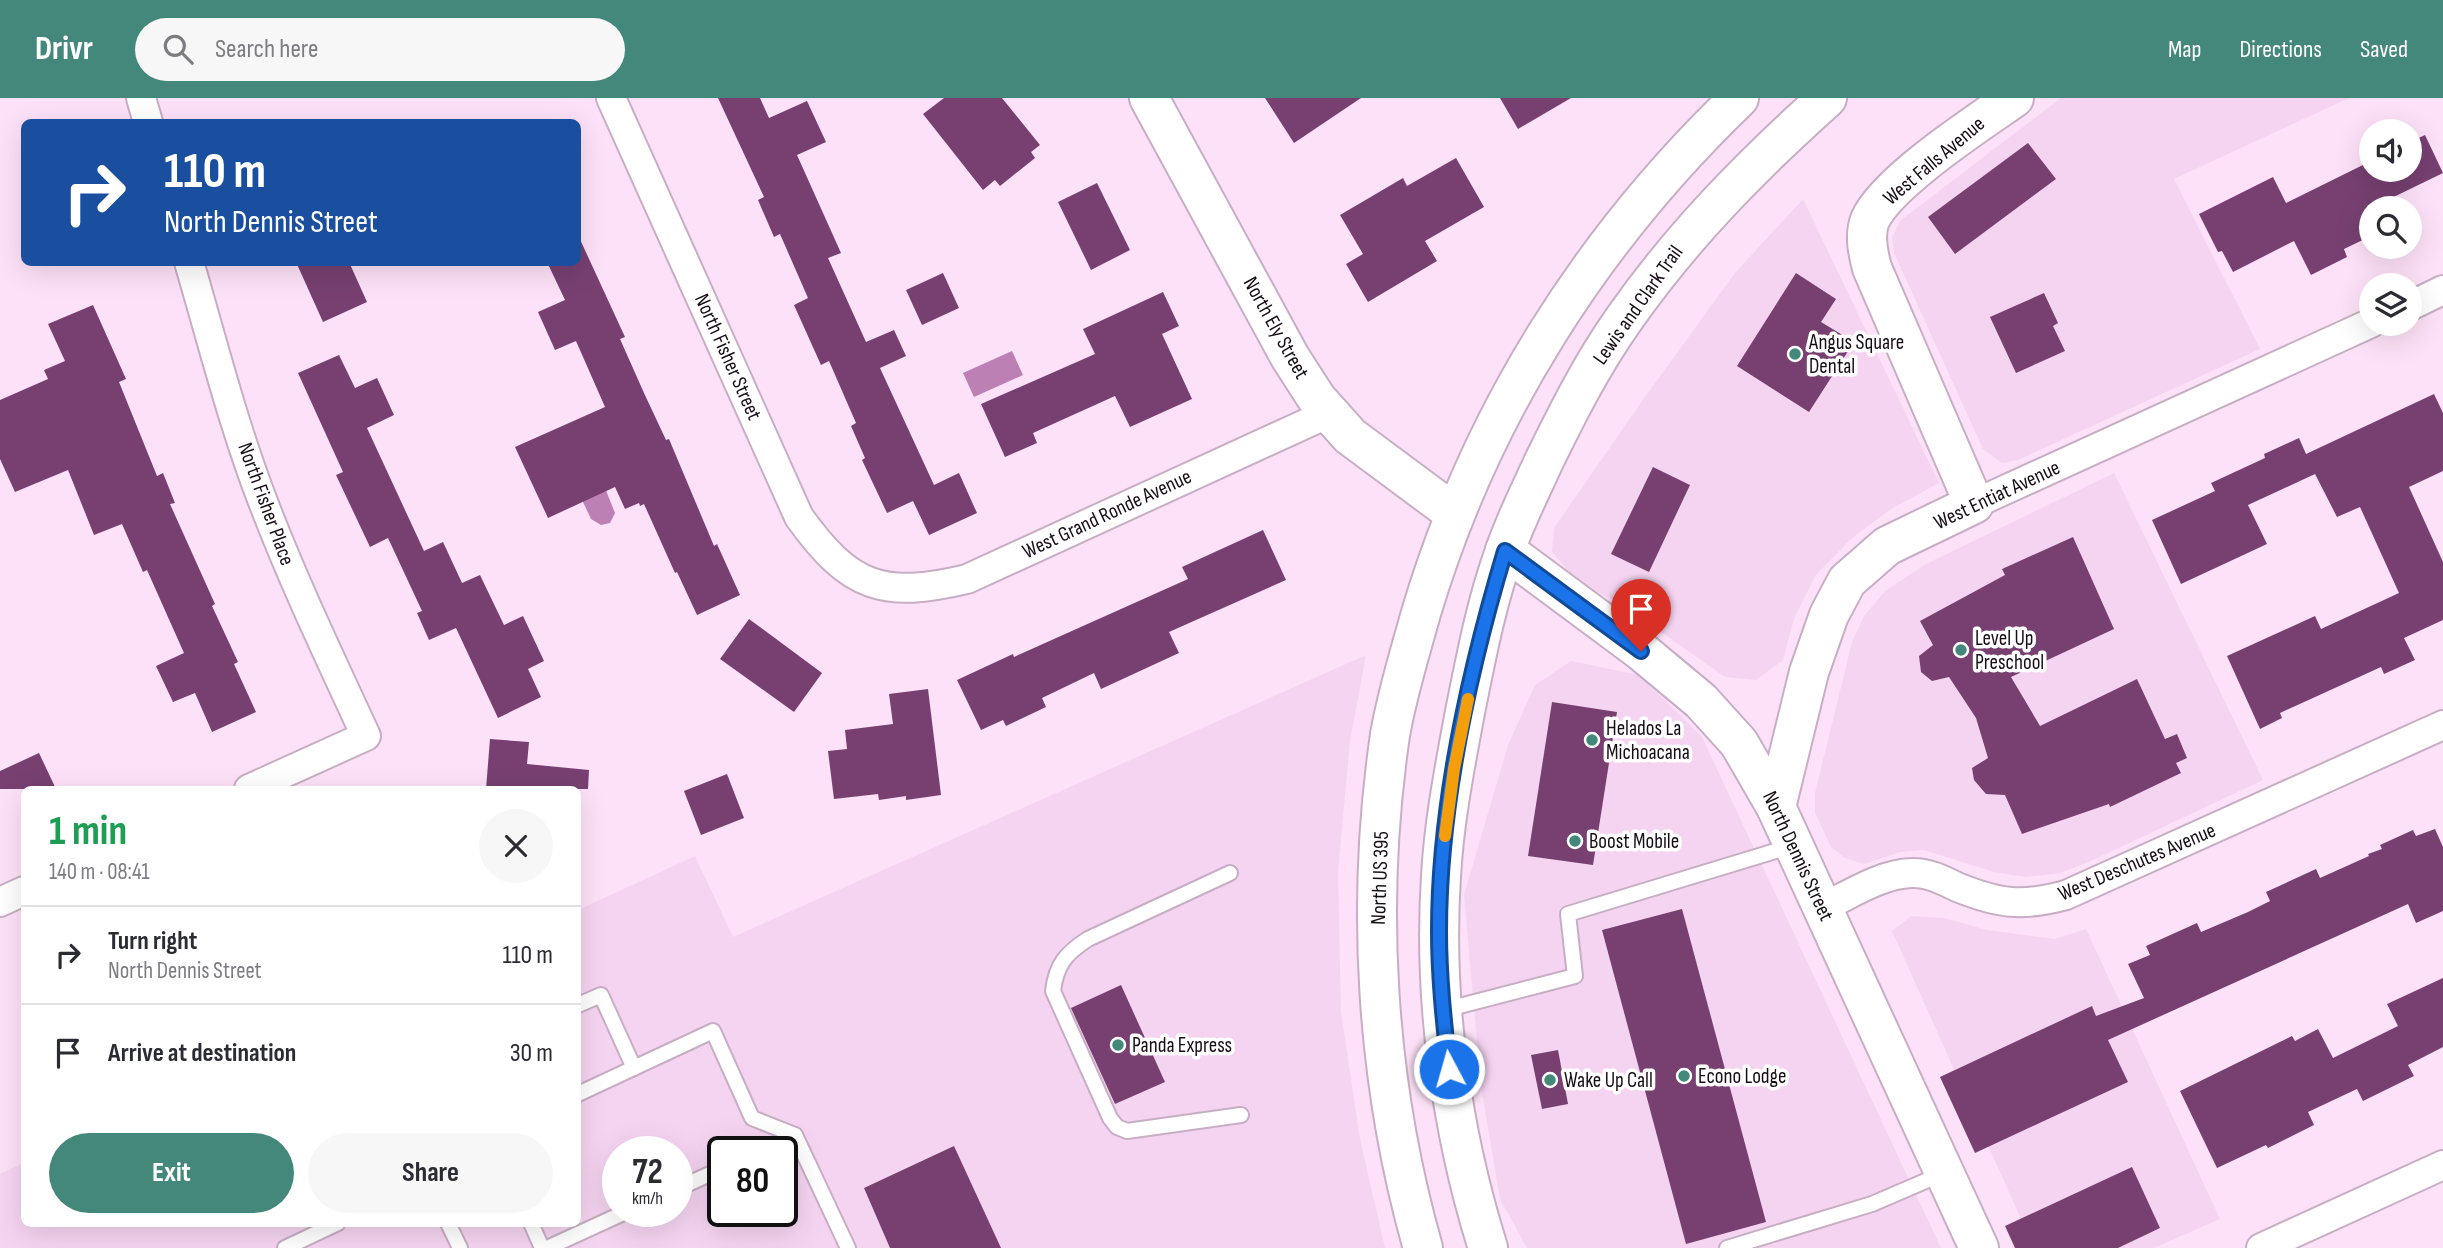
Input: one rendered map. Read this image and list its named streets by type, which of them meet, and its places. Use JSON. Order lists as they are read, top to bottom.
{
  "streets": {
    "main road": [
      "West Falls Avenue",
      "Lewis and Clark Trail",
      "North Ely Street",
      "West Entiat Avenue",
      "North Dennis Street",
      "North US 395"
    ],
    "street": [
      "North Fisher Street",
      "North Fisher Place",
      "West Grand Ronde Avenue",
      "West Deschutes Avenue"
    ]
  },
  "crossings": [
    ["West Falls Avenue", "West Entiat Avenue"],
    ["Lewis and Clark Trail", "North Dennis Street"],
    ["North Ely Street", "West Grand Ronde Avenue"],
    ["North Ely Street", "North US 395"],
    ["North Fisher Street", "West Grand Ronde Avenue"],
    ["West Entiat Avenue", "North Dennis Street"],
    ["North Dennis Street", "West Deschutes Avenue"]
  ],
  "places": [
    "Angus Square Dental",
    "Level Up Preschool",
    "Helados La Michoacana",
    "Boost Mobile",
    "Panda Express",
    "Econo Lodge",
    "Wake Up Call"
  ],
  "page": {
    "header": "Drivr",
    "search": "Search here",
    "nav": ["Map", "Directions", "Saved"],
    "turn": ["110 m", "North Dennis Street"],
    "heading": ["1 min", "140 m · 08:41"],
    "list": [
      {
        "name": "Turn right",
        "note": "North Dennis Street",
        "value": "110 m"
      },
      {
        "name": "Arrive at destination",
        "value": "30 m"
      }
    ],
    "buttons": ["Exit", "Share"],
    "speed": "72 km/h",
    "limit": "80"
  }
}
